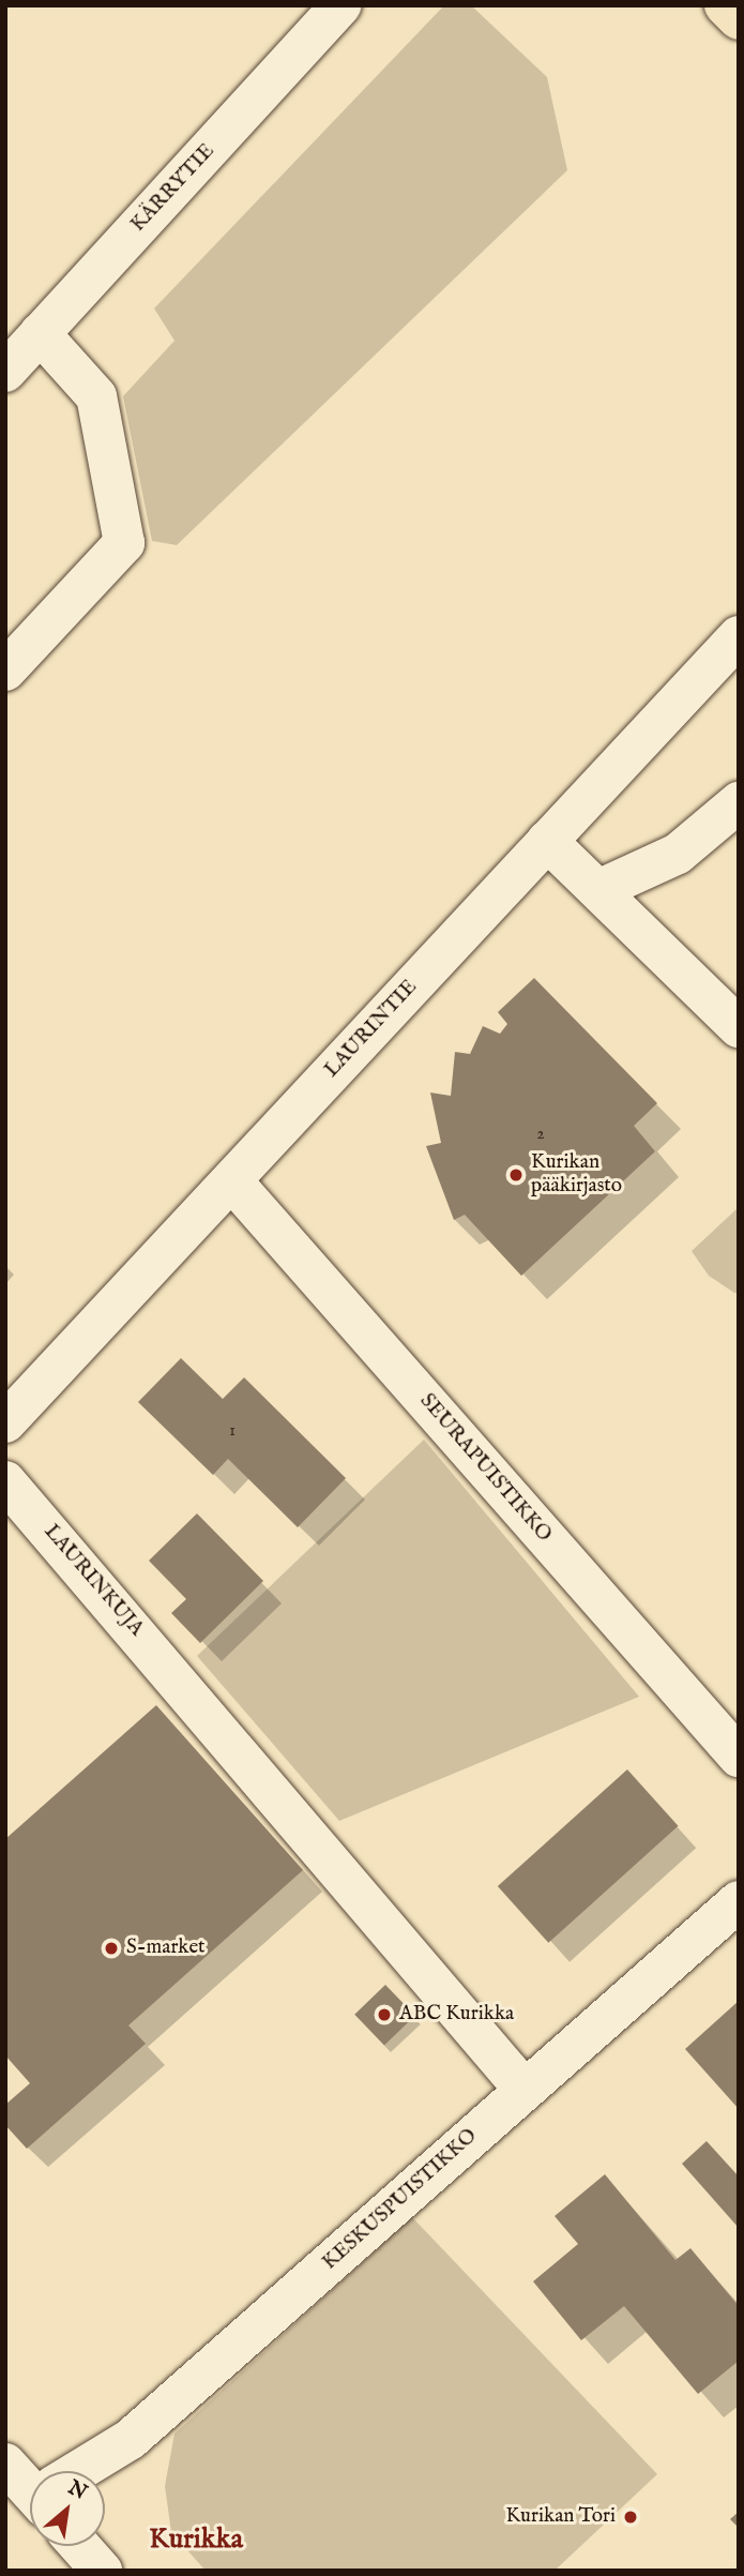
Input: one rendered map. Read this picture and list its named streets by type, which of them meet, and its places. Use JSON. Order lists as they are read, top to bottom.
{
  "streets": {
    "street": [
      "KÄRRYTIE",
      "LAURINTIE",
      "SEURAPUISTIKKO",
      "LAURINKUJA",
      "KESKUSPUISTIKKO"
    ]
  },
  "crossings": [
    ["LAURINTIE", "SEURAPUISTIKKO"],
    ["LAURINKUJA", "KESKUSPUISTIKKO"]
  ],
  "districts": ["Kurikka"],
  "places": [
    "Kurikan pääkirjasto",
    "S-market",
    "ABC Kurikka",
    "Kurikan Tori"
  ],
  "house_numbers": ["2", "1"],
  "north": "top right"
}
